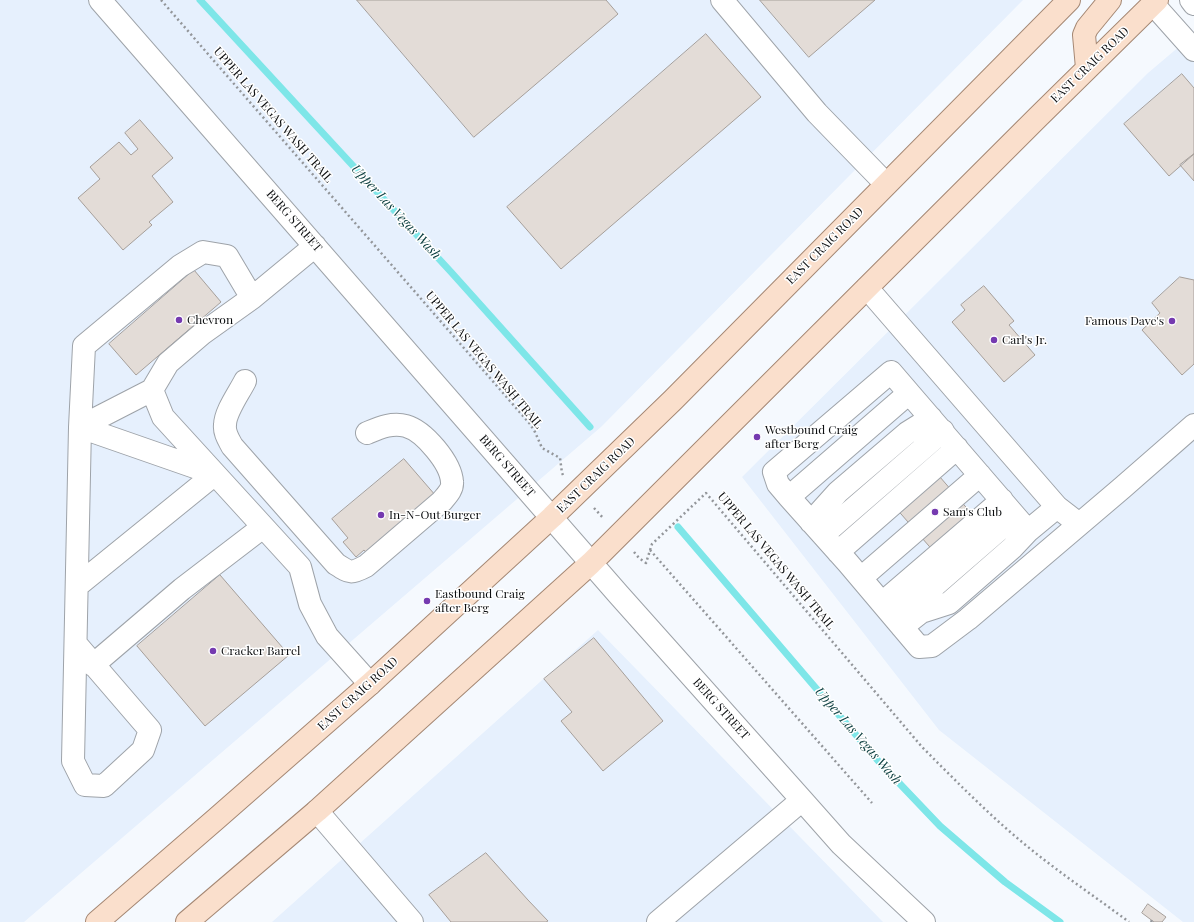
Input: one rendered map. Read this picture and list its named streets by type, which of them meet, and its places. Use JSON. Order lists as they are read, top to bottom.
{
  "streets": {
    "main road": ["EAST CRAIG ROAD"],
    "street": ["BERG STREET"],
    "path": ["UPPER LAS VEGAS WASH TRAIL"]
  },
  "crossings": [
    ["EAST CRAIG ROAD", "UPPER LAS VEGAS WASH TRAIL"],
    ["EAST CRAIG ROAD", "BERG STREET"]
  ],
  "water": ["Upper Las Vegas Wash"],
  "places": [
    "Chevron",
    "Famous Dave's",
    "Carl's Jr.",
    "Westbound Craig after Berg",
    "Sam's Club",
    "In-N-Out Burger",
    "Eastbound Craig after Berg",
    "Cracker Barrel"
  ]
}
